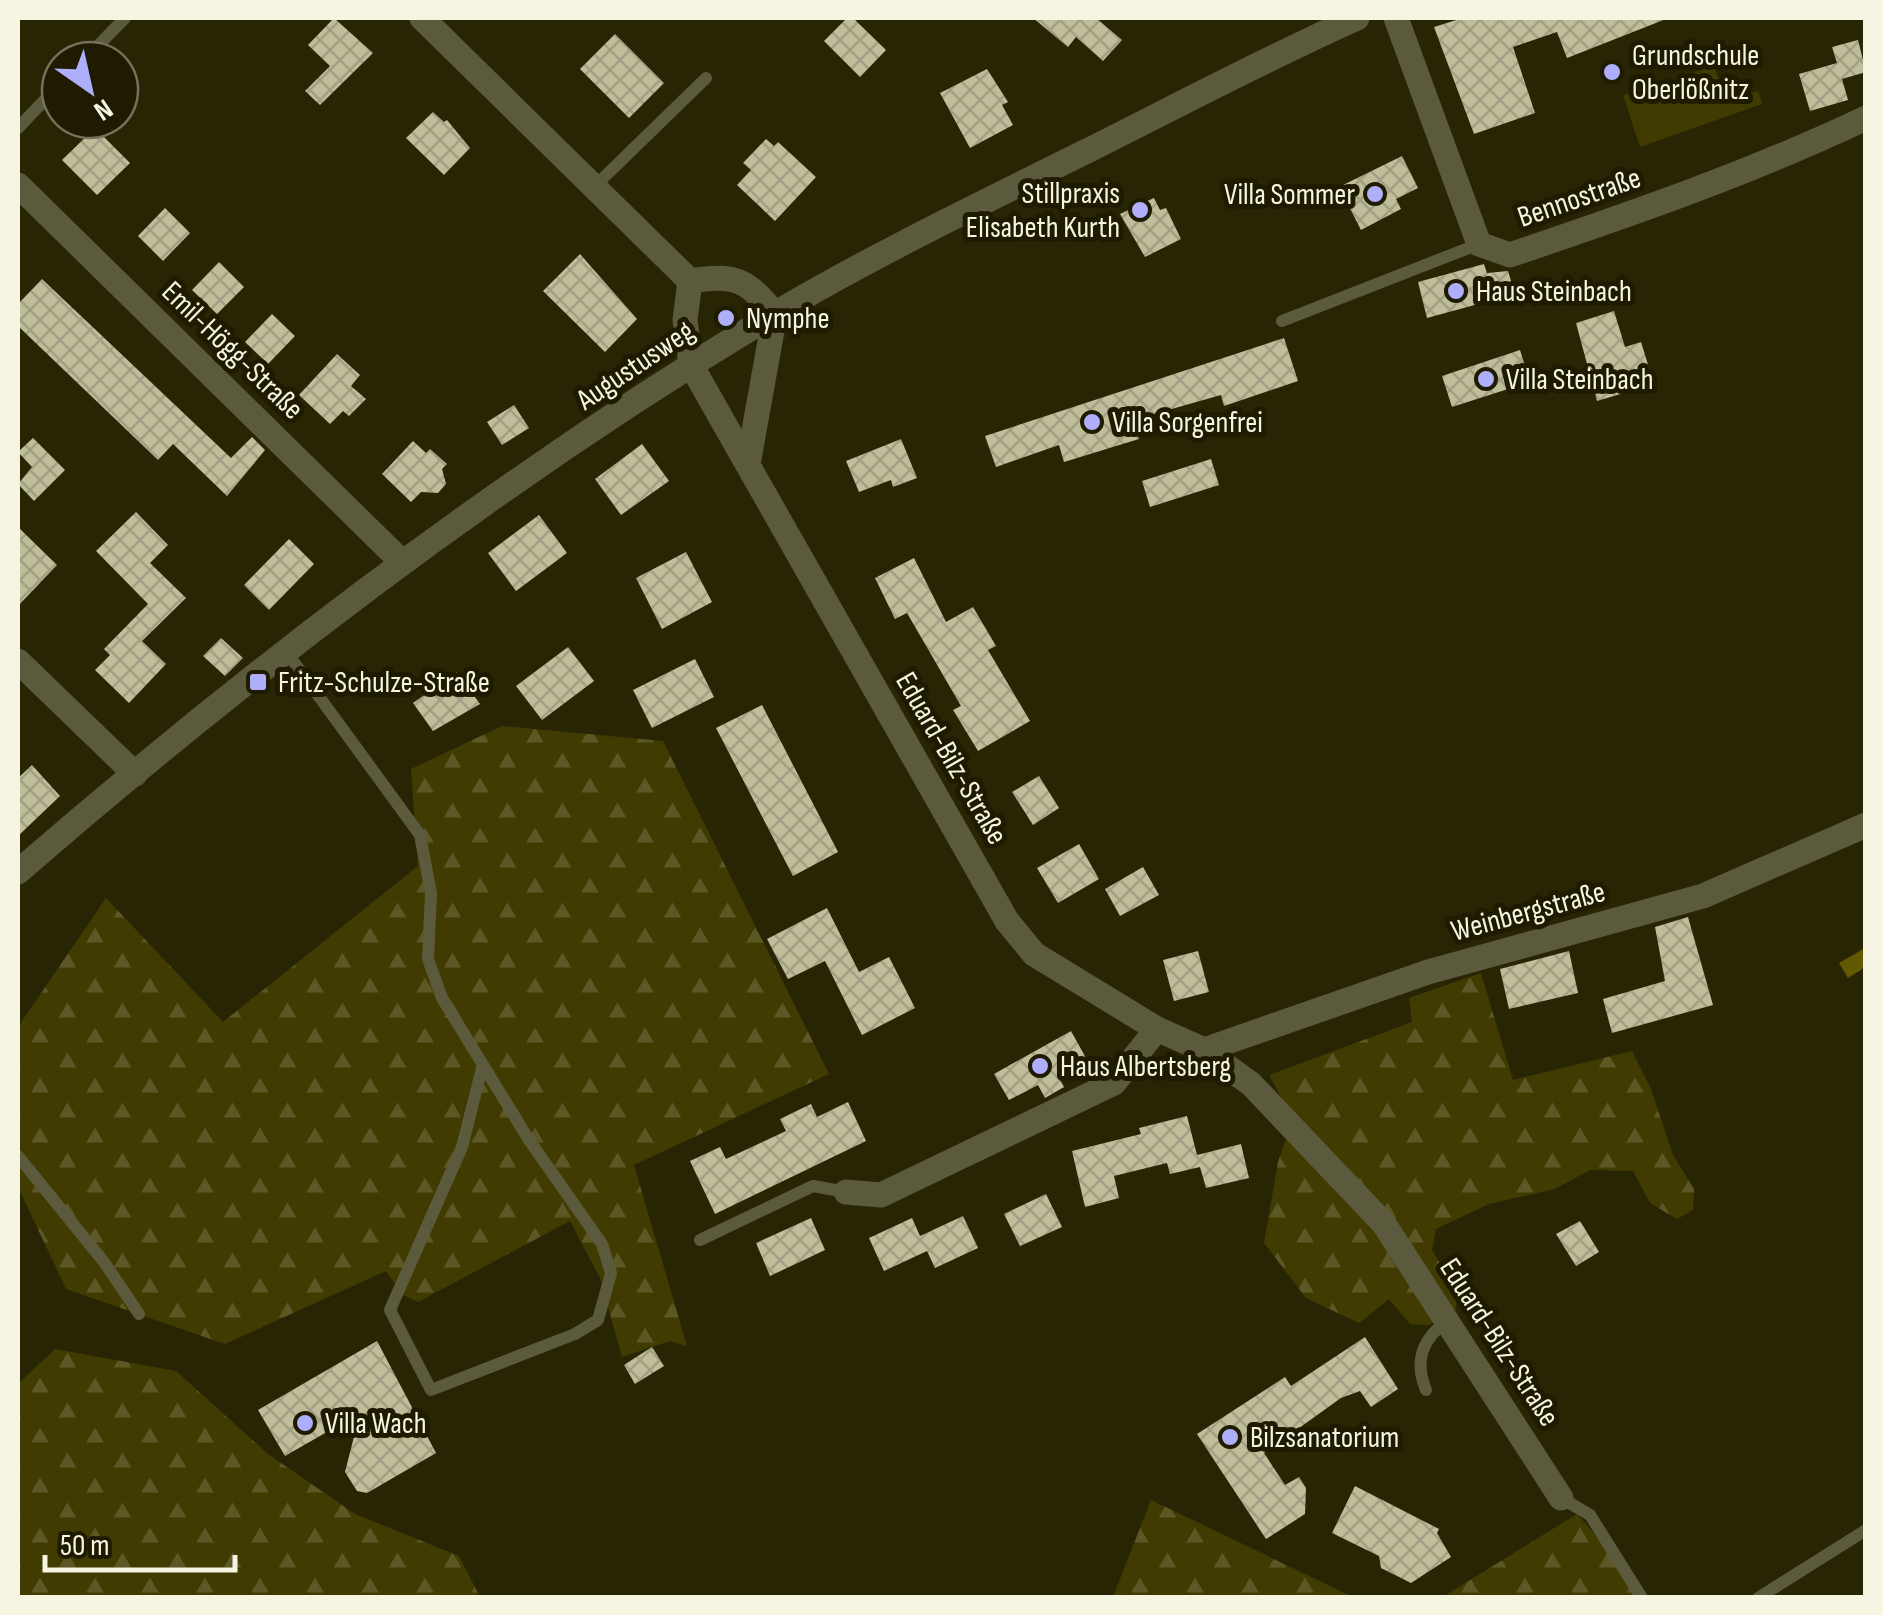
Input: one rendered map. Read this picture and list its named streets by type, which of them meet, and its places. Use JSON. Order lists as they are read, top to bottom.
{
  "streets": {
    "street": [
      "Bennostraße",
      "Emil-Högg-Straße",
      "Augustusweg",
      "Eduard-Bilz-Straße",
      "Weinbergstraße"
    ]
  },
  "crossings": [
    ["Emil-Högg-Straße", "Augustusweg"],
    ["Augustusweg", "Eduard-Bilz-Straße"],
    ["Eduard-Bilz-Straße", "Weinbergstraße"]
  ],
  "places": {
    "other": [
      "Grundschule Oberlößnitz",
      "Villa Sommer",
      "Stillpraxis Elisabeth Kurth",
      "Haus Steinbach",
      "Nymphe",
      "Villa Steinbach",
      "Villa Sorgenfrei",
      "Haus Albertsberg",
      "Villa Wach",
      "Bilzsanatorium"
    ],
    "transit": ["Fritz-Schulze-Straße"]
  },
  "scale_bar": "50 m",
  "north": "bottom right"
}
